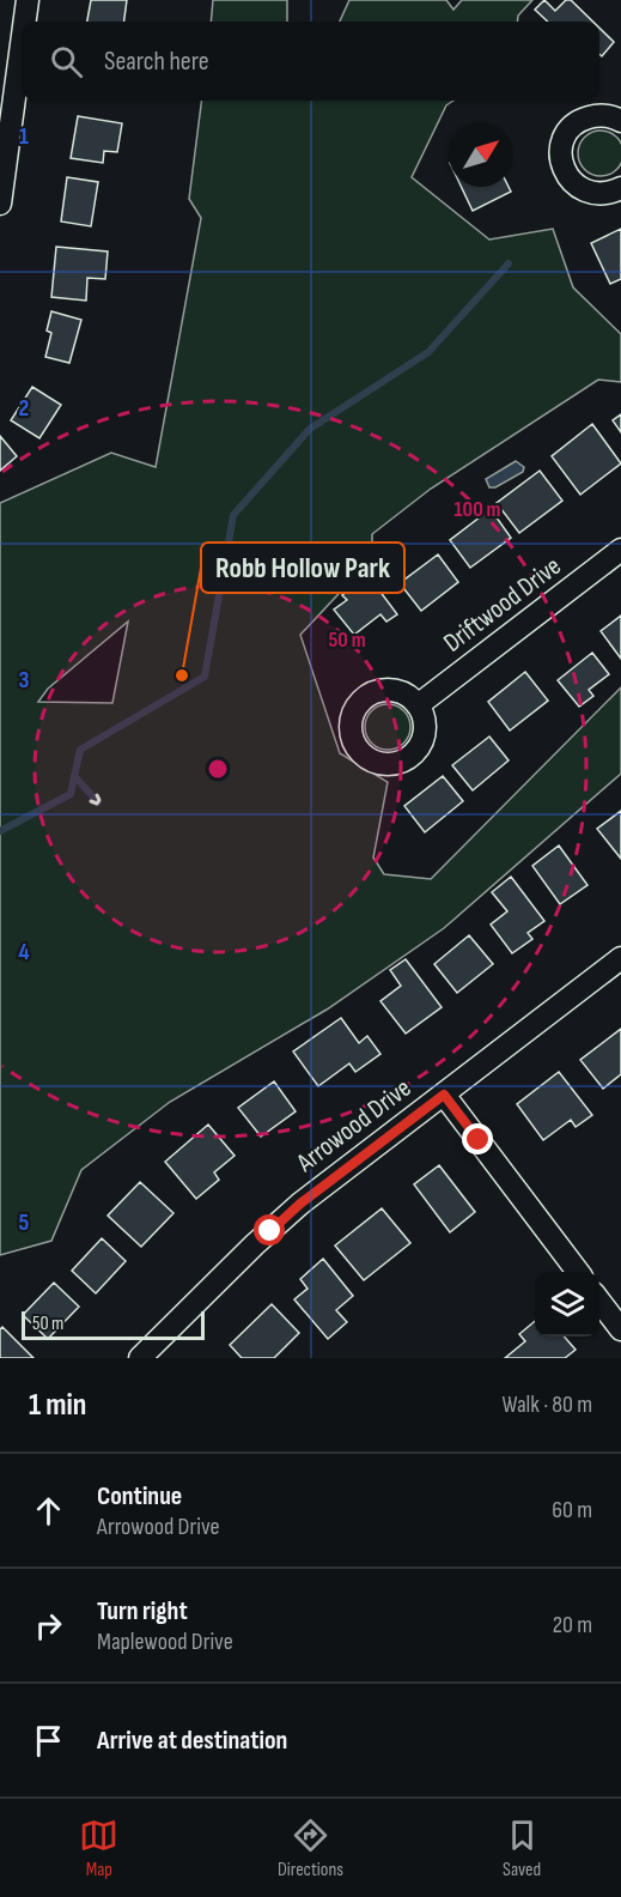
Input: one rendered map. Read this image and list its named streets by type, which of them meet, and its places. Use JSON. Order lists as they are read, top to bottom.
{
  "streets": {
    "street": ["Driftwood Drive", "Arrowood Drive"]
  },
  "places": ["Robb Hollow Park"],
  "scale_bar": "50 m",
  "north": "top right",
  "page": {
    "search": "Search here",
    "scale": "50 m",
    "heading": ["1 min", "Walk · 80 m"],
    "list": [
      ["Continue", "Arrowood Drive", "60 m"],
      ["Turn right", "Maplewood Drive", "20 m"],
      "Arrive at destination"
    ],
    "nav": ["Map", "Directions", "Saved"]
  },
  "grid": {
    "rows": [
      "1",
      "2",
      "3",
      "4",
      "5"
    ]
  },
  "rings": ["100 m", "50 m"]
}
